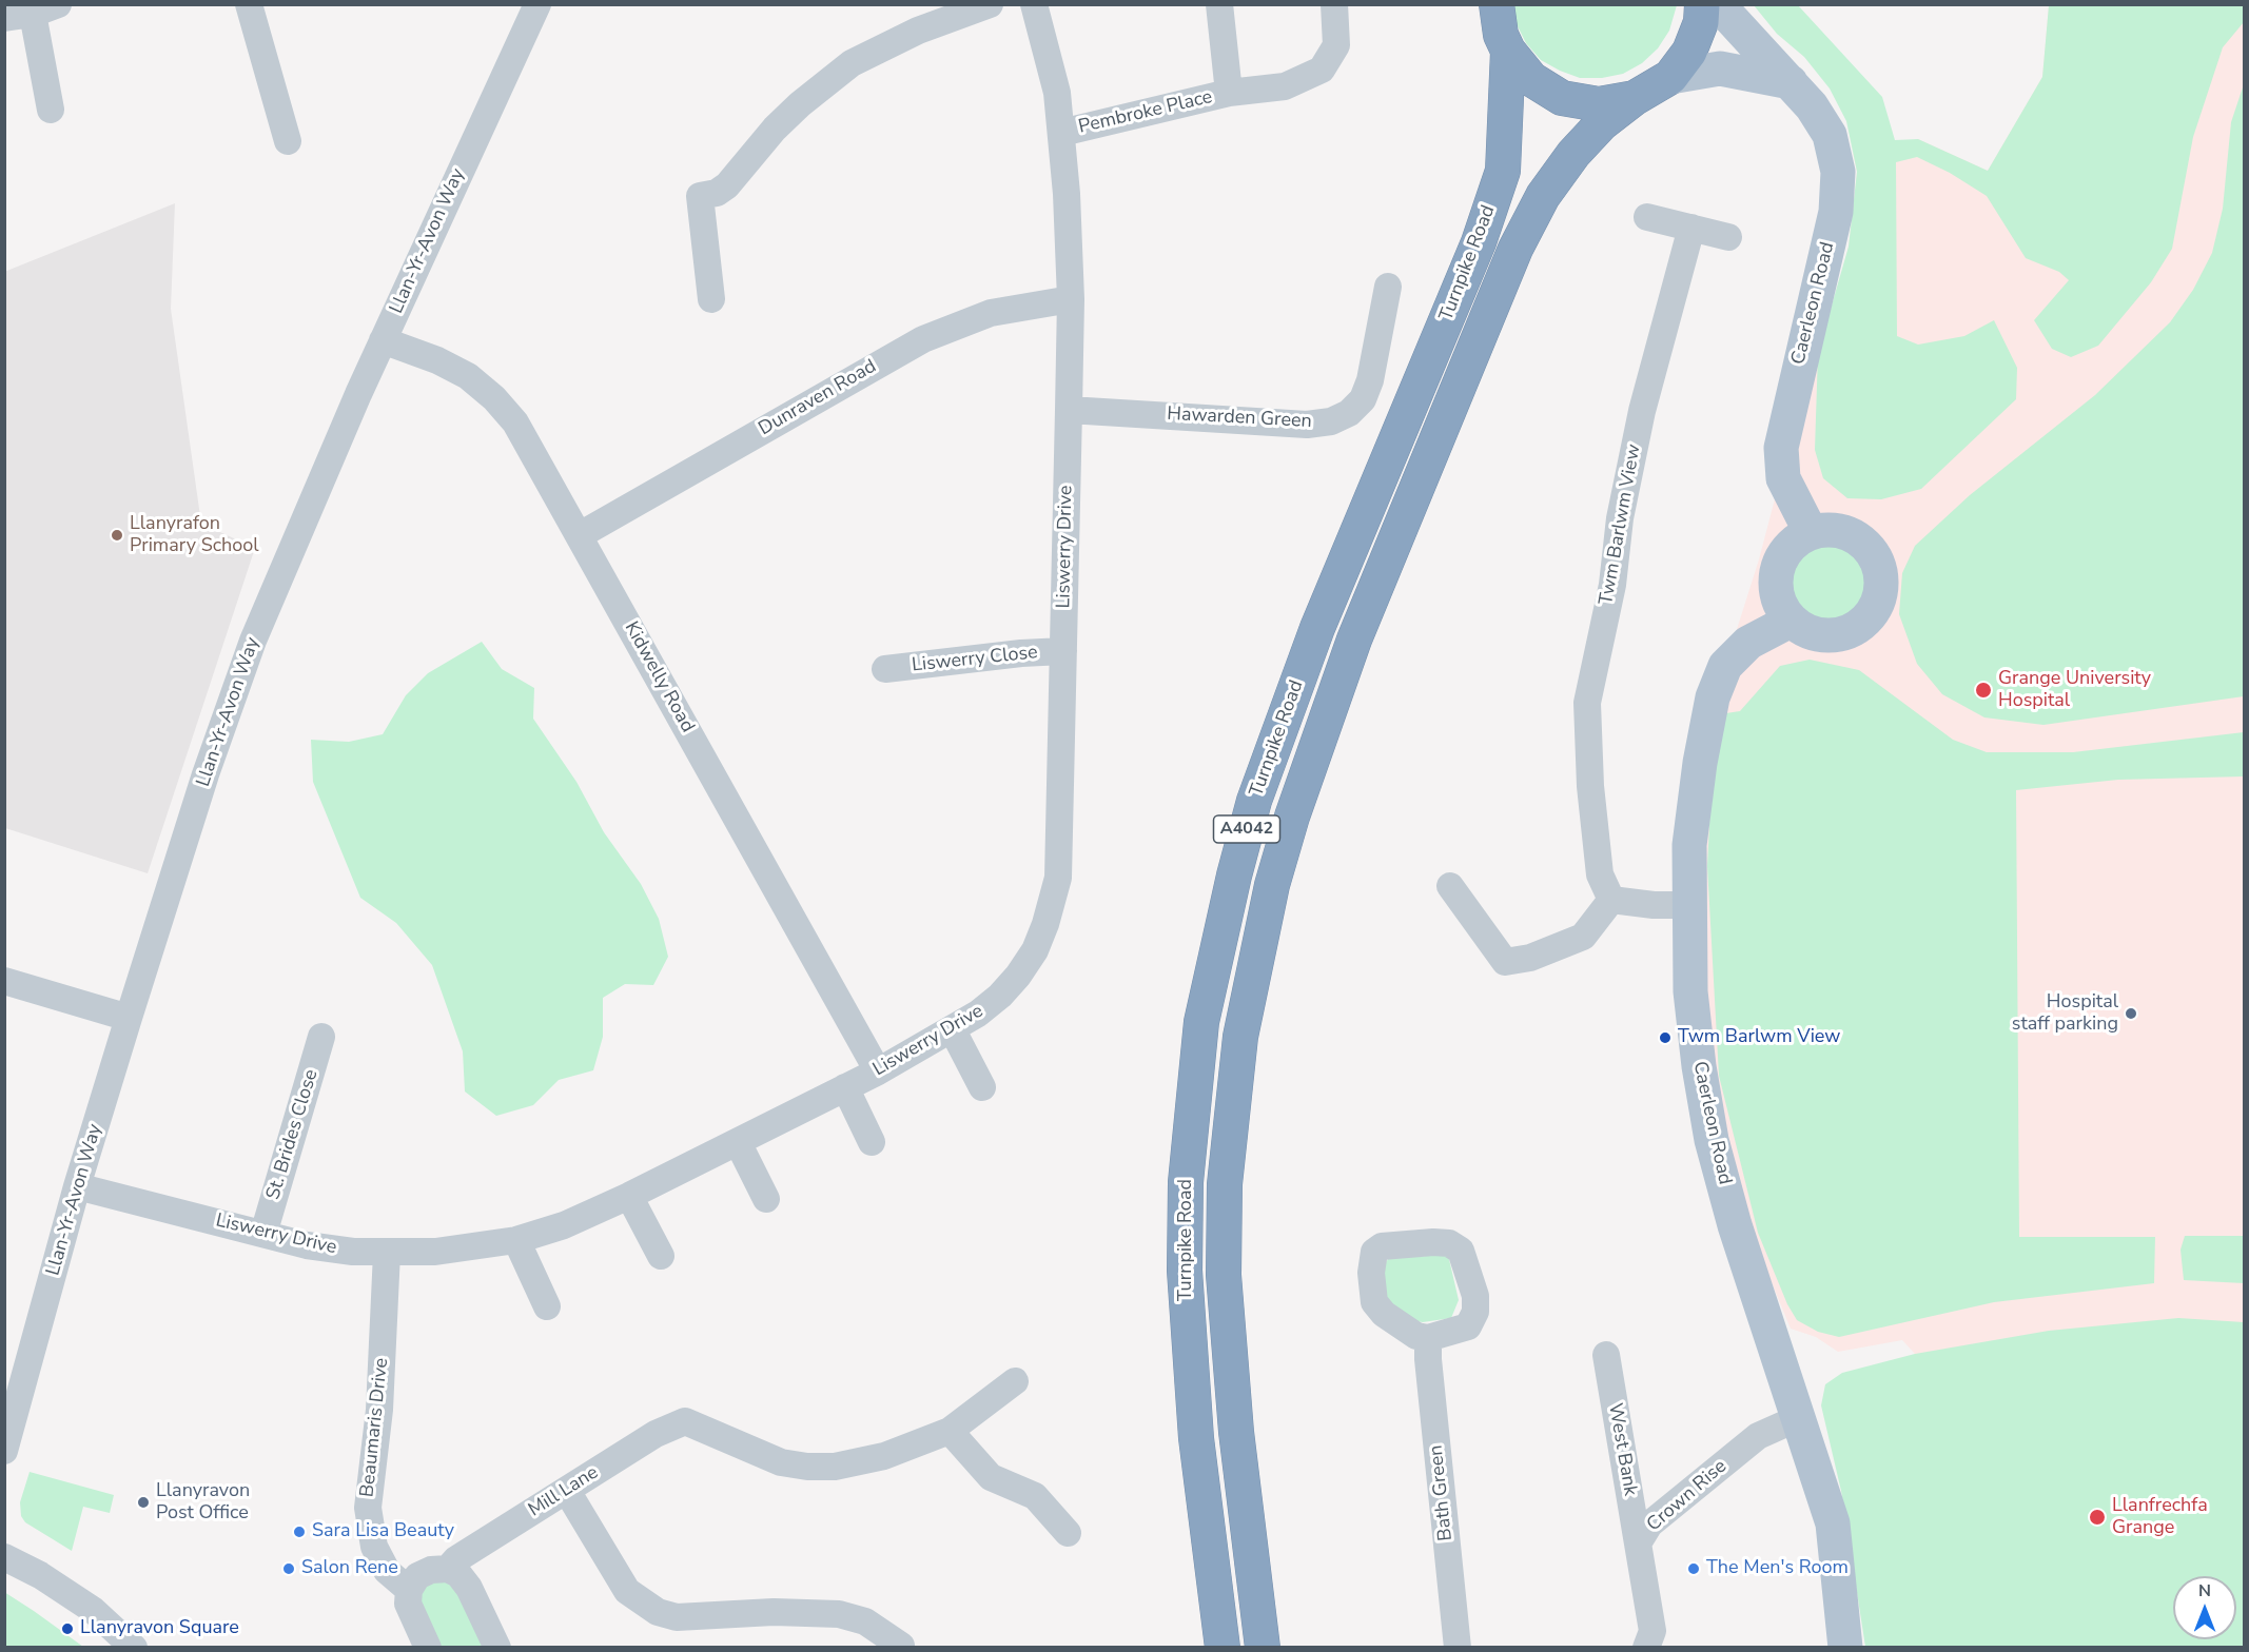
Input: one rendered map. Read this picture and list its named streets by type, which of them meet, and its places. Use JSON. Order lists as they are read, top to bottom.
{
  "streets": {
    "highway": ["Turnpike Road", "A4042"],
    "main road": ["Caerleon Road"],
    "street": [
      "Pembroke Place",
      "Llan-Yr-Avon Way",
      "Dunraven Road",
      "Hawarden Green",
      "Twm Barlwm View",
      "Liswerry Drive",
      "Liswerry Close",
      "Kidwelly Road",
      "St. Brides Close",
      "Beaumaris Drive",
      "West Bank",
      "Mill Lane",
      "Bath Green",
      "Crown Rise"
    ]
  },
  "crossings": [
    ["Pembroke Place", "Liswerry Drive"],
    ["Llan-Yr-Avon Way", "Liswerry Drive"],
    ["Llan-Yr-Avon Way", "Kidwelly Road"],
    ["Caerleon Road", "Crown Rise"],
    ["Dunraven Road", "Liswerry Drive"],
    ["Dunraven Road", "Kidwelly Road"],
    ["Hawarden Green", "Liswerry Drive"],
    ["Liswerry Drive", "Liswerry Close"],
    ["Liswerry Drive", "Kidwelly Road"],
    ["Liswerry Drive", "St. Brides Close"],
    ["Liswerry Drive", "Beaumaris Drive"],
    ["West Bank", "Crown Rise"]
  ],
  "places": [
    "Llanyrafon Primary School",
    "Grange University Hospital",
    "Hospital staff parking",
    "Twm Barlwm View",
    "Llanyravon Post Office",
    "Llanfrechfa Grange",
    "Sara Lisa Beauty",
    "Salon Rene",
    "The Men's Room",
    "Llanyravon Square"
  ],
  "north": "top"
}
